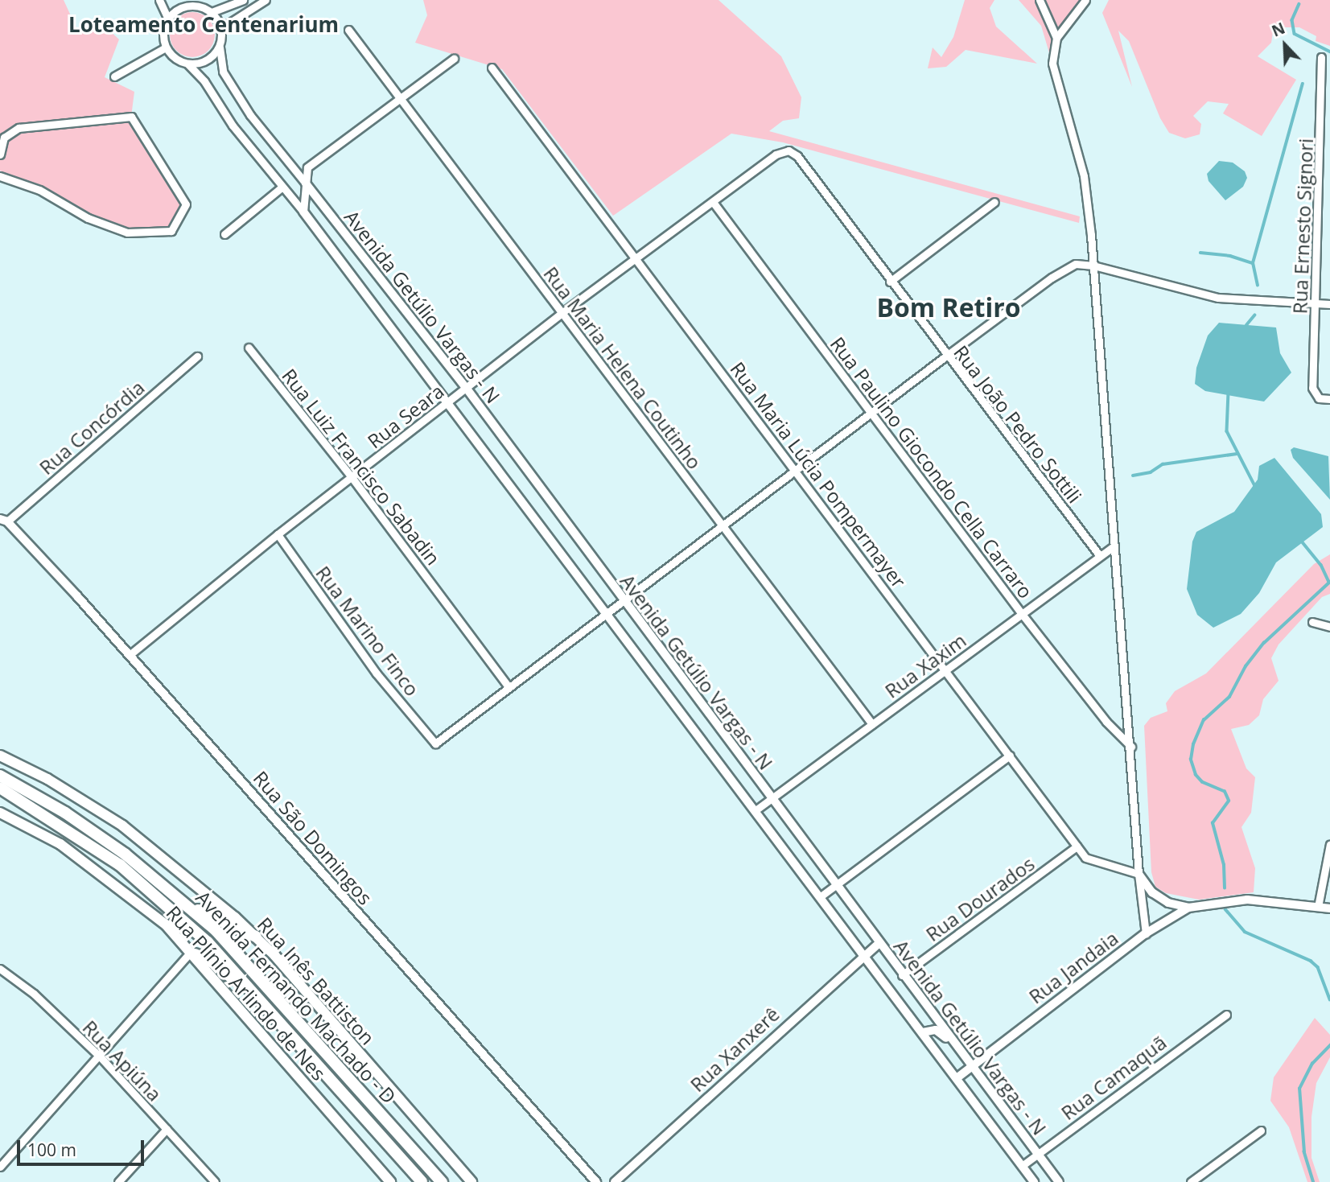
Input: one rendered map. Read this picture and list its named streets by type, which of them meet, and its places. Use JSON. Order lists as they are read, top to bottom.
{
  "streets": {
    "main road": ["Rua Inês Battiston", "Rua Plínio Arlindo de Nes", "Avenida Fernando Machado - D"],
    "street": [
      "Rua Ernesto Signori",
      "Avenida Getúlio Vargas - N",
      "Rua Maria Helena Coutinho",
      "Rua Seara",
      "Rua João Pedro Sottili",
      "Rua Concórdia",
      "Rua Luiz Francisco Sabadin",
      "Rua Paulino Giocondo Cella Carraro",
      "Rua Maria Lúcia Pompermayer",
      "Rua Marino Finco",
      "Rua Xaxim",
      "Rua São Domingos",
      "Rua Dourados",
      "Rua Jandaia",
      "Rua Xanxerê",
      "Rua Apiúna",
      "Rua Camaquã"
    ]
  },
  "crossings": [
    ["Avenida Getúlio Vargas - N", "Rua Seara"],
    ["Avenida Getúlio Vargas - N", "Rua Xaxim"],
    ["Avenida Getúlio Vargas - N", "Rua Dourados"],
    ["Avenida Getúlio Vargas - N", "Rua Jandaia"],
    ["Avenida Getúlio Vargas - N", "Rua Xanxerê"],
    ["Avenida Getúlio Vargas - N", "Rua Camaquã"],
    ["Rua Maria Helena Coutinho", "Rua Seara"],
    ["Rua Maria Helena Coutinho", "Rua Xaxim"],
    ["Rua Seara", "Rua João Pedro Sottili"],
    ["Rua Seara", "Rua Luiz Francisco Sabadin"],
    ["Rua Seara", "Rua Paulino Giocondo Cella Carraro"],
    ["Rua Seara", "Rua Maria Lúcia Pompermayer"],
    ["Rua Seara", "Rua Marino Finco"],
    ["Rua Seara", "Rua São Domingos"],
    ["Rua João Pedro Sottili", "Rua Xaxim"],
    ["Rua Concórdia", "Rua São Domingos"],
    ["Rua Luiz Francisco Sabadin", "Rua Marino Finco"],
    ["Rua Paulino Giocondo Cella Carraro", "Rua Xaxim"],
    ["Rua Maria Lúcia Pompermayer", "Rua Xaxim"],
    ["Rua Maria Lúcia Pompermayer", "Rua Dourados"]
  ],
  "districts": ["Loteamento Centenarium", "Bom Retiro"],
  "scale_bar": "100 m",
  "north": "top left"
}
